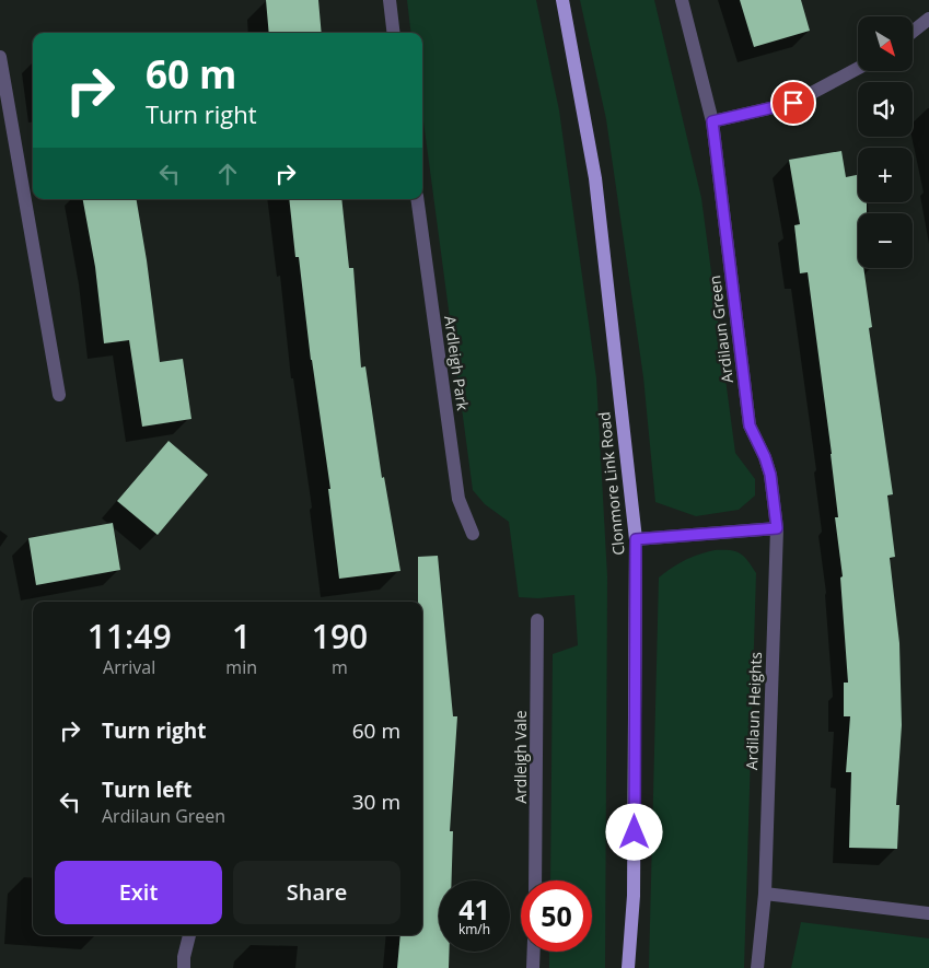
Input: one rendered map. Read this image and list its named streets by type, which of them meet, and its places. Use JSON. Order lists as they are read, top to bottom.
{
  "streets": {
    "main road": ["Clonmore Link Road"],
    "street": [
      "Ardilaun Green",
      "Ardleigh Park",
      "Ardilaun Heights",
      "Ardleigh Vale"
    ]
  },
  "crossings": [
    ["Ardilaun Green", "Ardilaun Heights"]
  ],
  "north": "bottom right",
  "page": {
    "map_buttons": ["+", "−"],
    "turn": ["60 m", "Turn right"],
    "eta": [
      "11:49",
      "Arrival",
      "1",
      "min",
      "190",
      "m"
    ],
    "list": [
      {
        "name": "Turn right",
        "value": "60 m"
      },
      {
        "name": "Turn left",
        "note": "Ardilaun Green",
        "value": "30 m"
      }
    ],
    "buttons": ["Exit", "Share"],
    "speed": "41 km/h",
    "limit": "50"
  }
}
